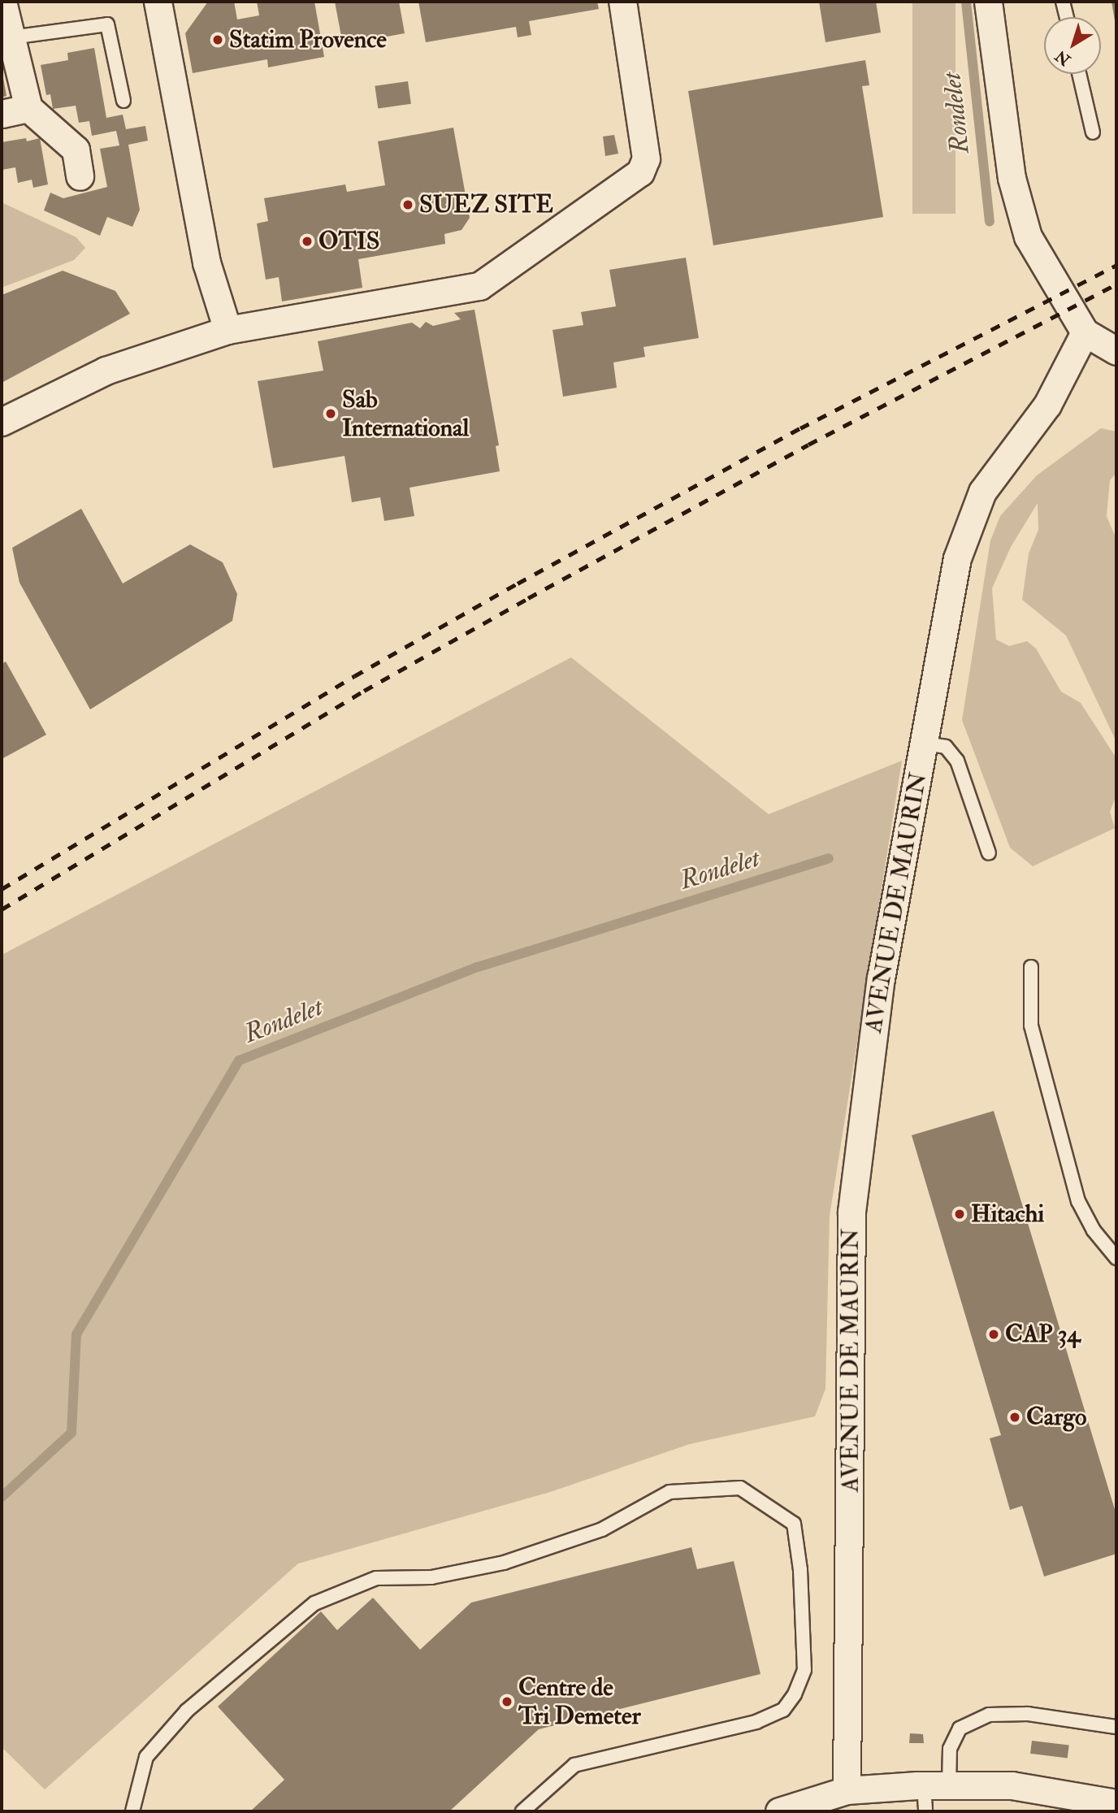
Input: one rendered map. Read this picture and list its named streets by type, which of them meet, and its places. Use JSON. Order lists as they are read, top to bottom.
{
  "streets": {
    "street": ["AVENUE DE MAURIN"]
  },
  "water": ["Rondelet"],
  "places": [
    "Statim Provence",
    "SUEZ SITE",
    "OTIS",
    "Sab International",
    "Hitachi",
    "CAP 34",
    "Cargo",
    "Centre de Tri Demeter"
  ],
  "north": "bottom left"
}
